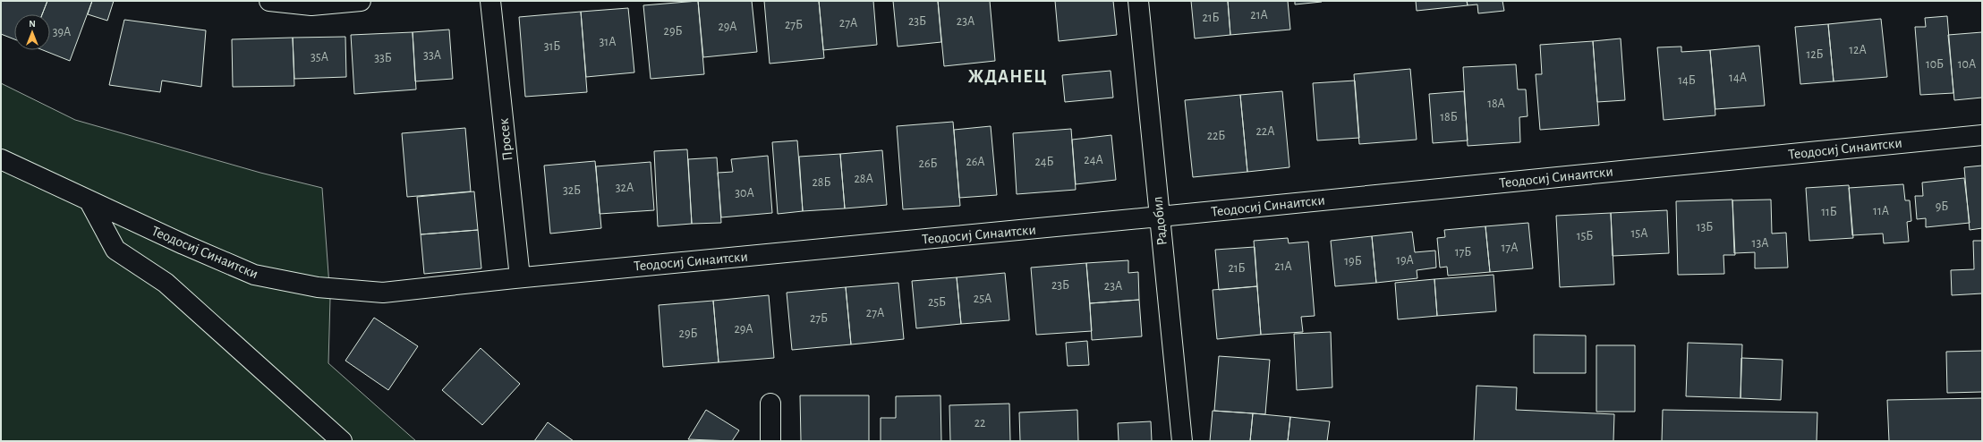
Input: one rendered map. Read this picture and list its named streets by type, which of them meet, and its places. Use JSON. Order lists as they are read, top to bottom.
{
  "streets": {
    "street": ["Просек", "Теодосиј Синаитски", "Радобил"]
  },
  "crossings": [
    ["Просек", "Теодосиј Синаитски"],
    ["Теодосиј Синаитски", "Радобил"]
  ],
  "districts": ["ЖДАНЕЦ"],
  "house_numbers": [
    "21А",
    "21Б",
    "23Б",
    "23А",
    "27А",
    "27Б",
    "29А",
    "29Б",
    "39А",
    "31А",
    "31Б",
    "12А",
    "12Б",
    "33А",
    "35А",
    "33Б",
    "10Б",
    "10А",
    "14А",
    "14Б",
    "18А",
    "18Б",
    "22А",
    "22Б",
    "24А",
    "26А",
    "24Б",
    "26Б",
    "28А",
    "28Б",
    "32А",
    "32Б",
    "30А",
    "9Б",
    "11А",
    "11Б",
    "13Б",
    "15А",
    "15Б",
    "13А",
    "17А",
    "17Б",
    "19А",
    "19Б",
    "21А",
    "21Б",
    "23Б",
    "23А",
    "25А",
    "25Б",
    "27А",
    "27Б",
    "29А",
    "29Б",
    "22"
  ],
  "north": "top"
}
